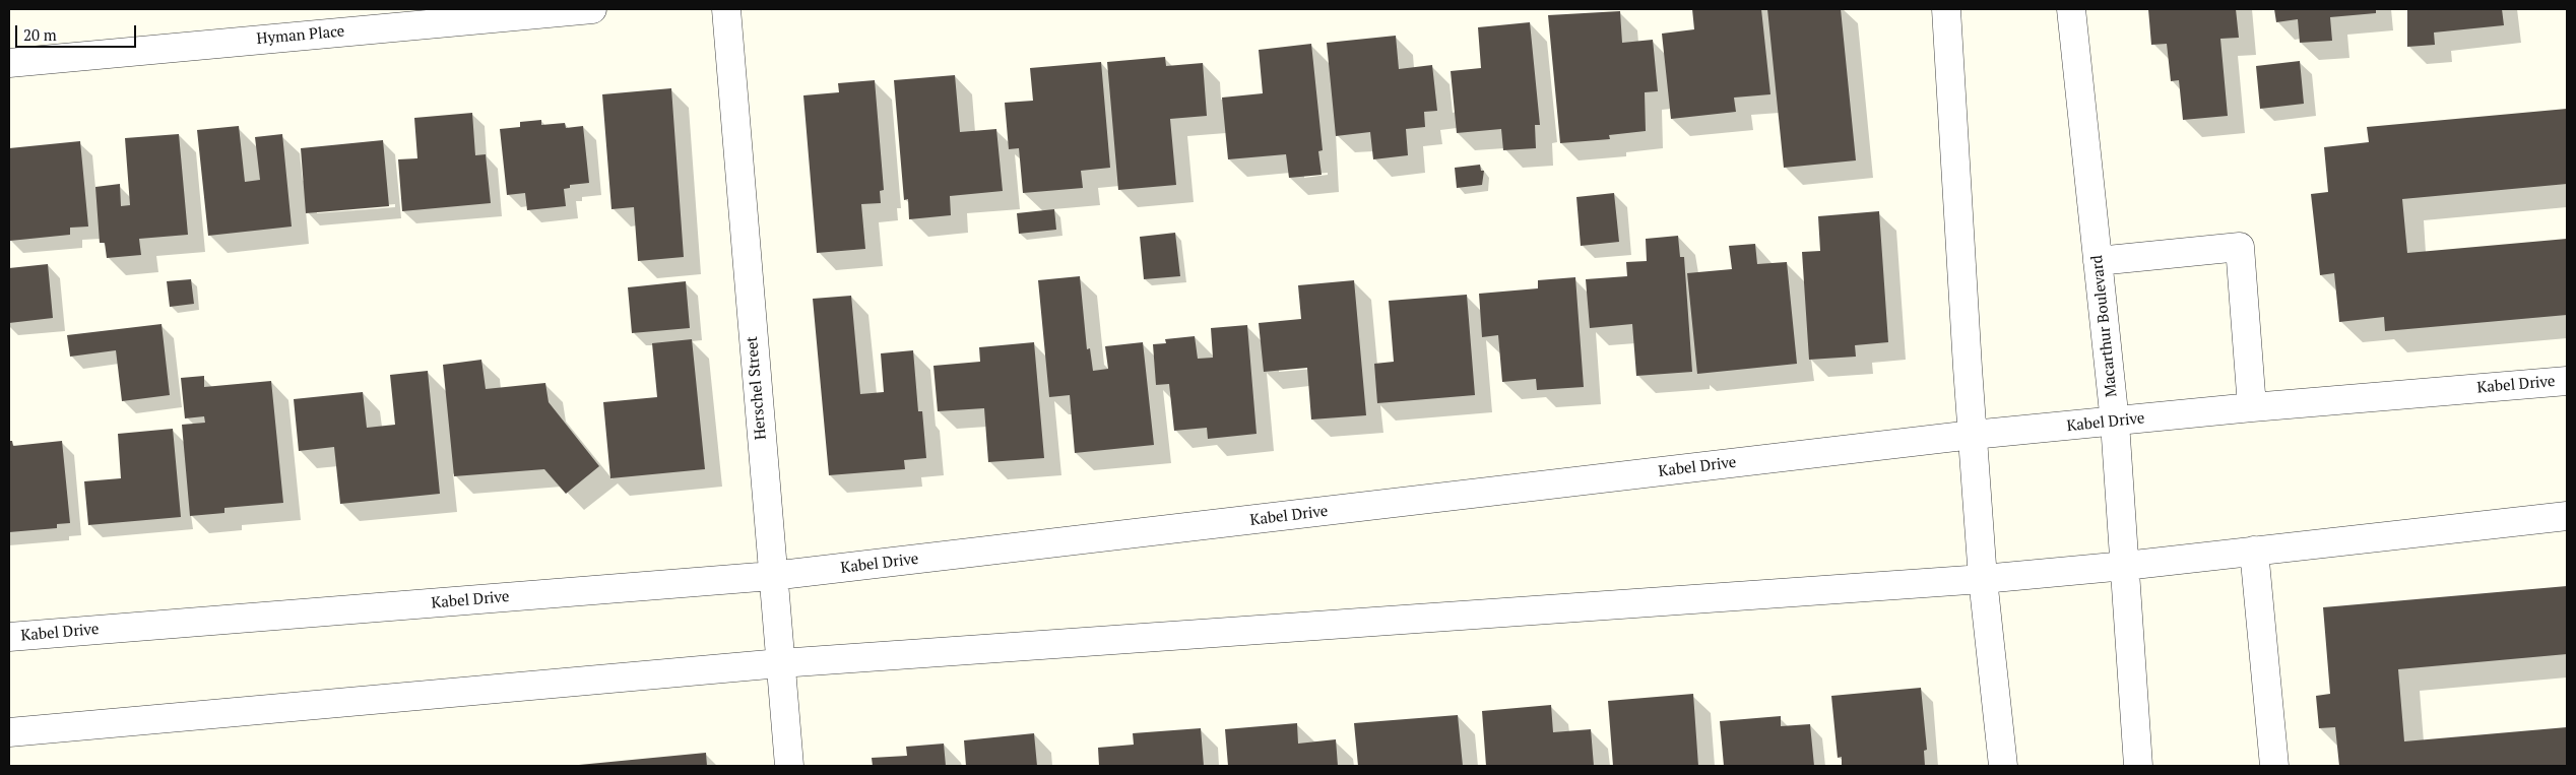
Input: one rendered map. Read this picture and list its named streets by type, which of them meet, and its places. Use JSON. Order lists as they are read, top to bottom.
{
  "streets": {
    "street": [
      "Hyman Place",
      "Macarthur Boulevard",
      "Kabel Drive",
      "Herschel Street"
    ]
  },
  "crossings": [
    ["Macarthur Boulevard", "Kabel Drive"],
    ["Kabel Drive", "Herschel Street"]
  ],
  "scale_bar": "20 m"
}
